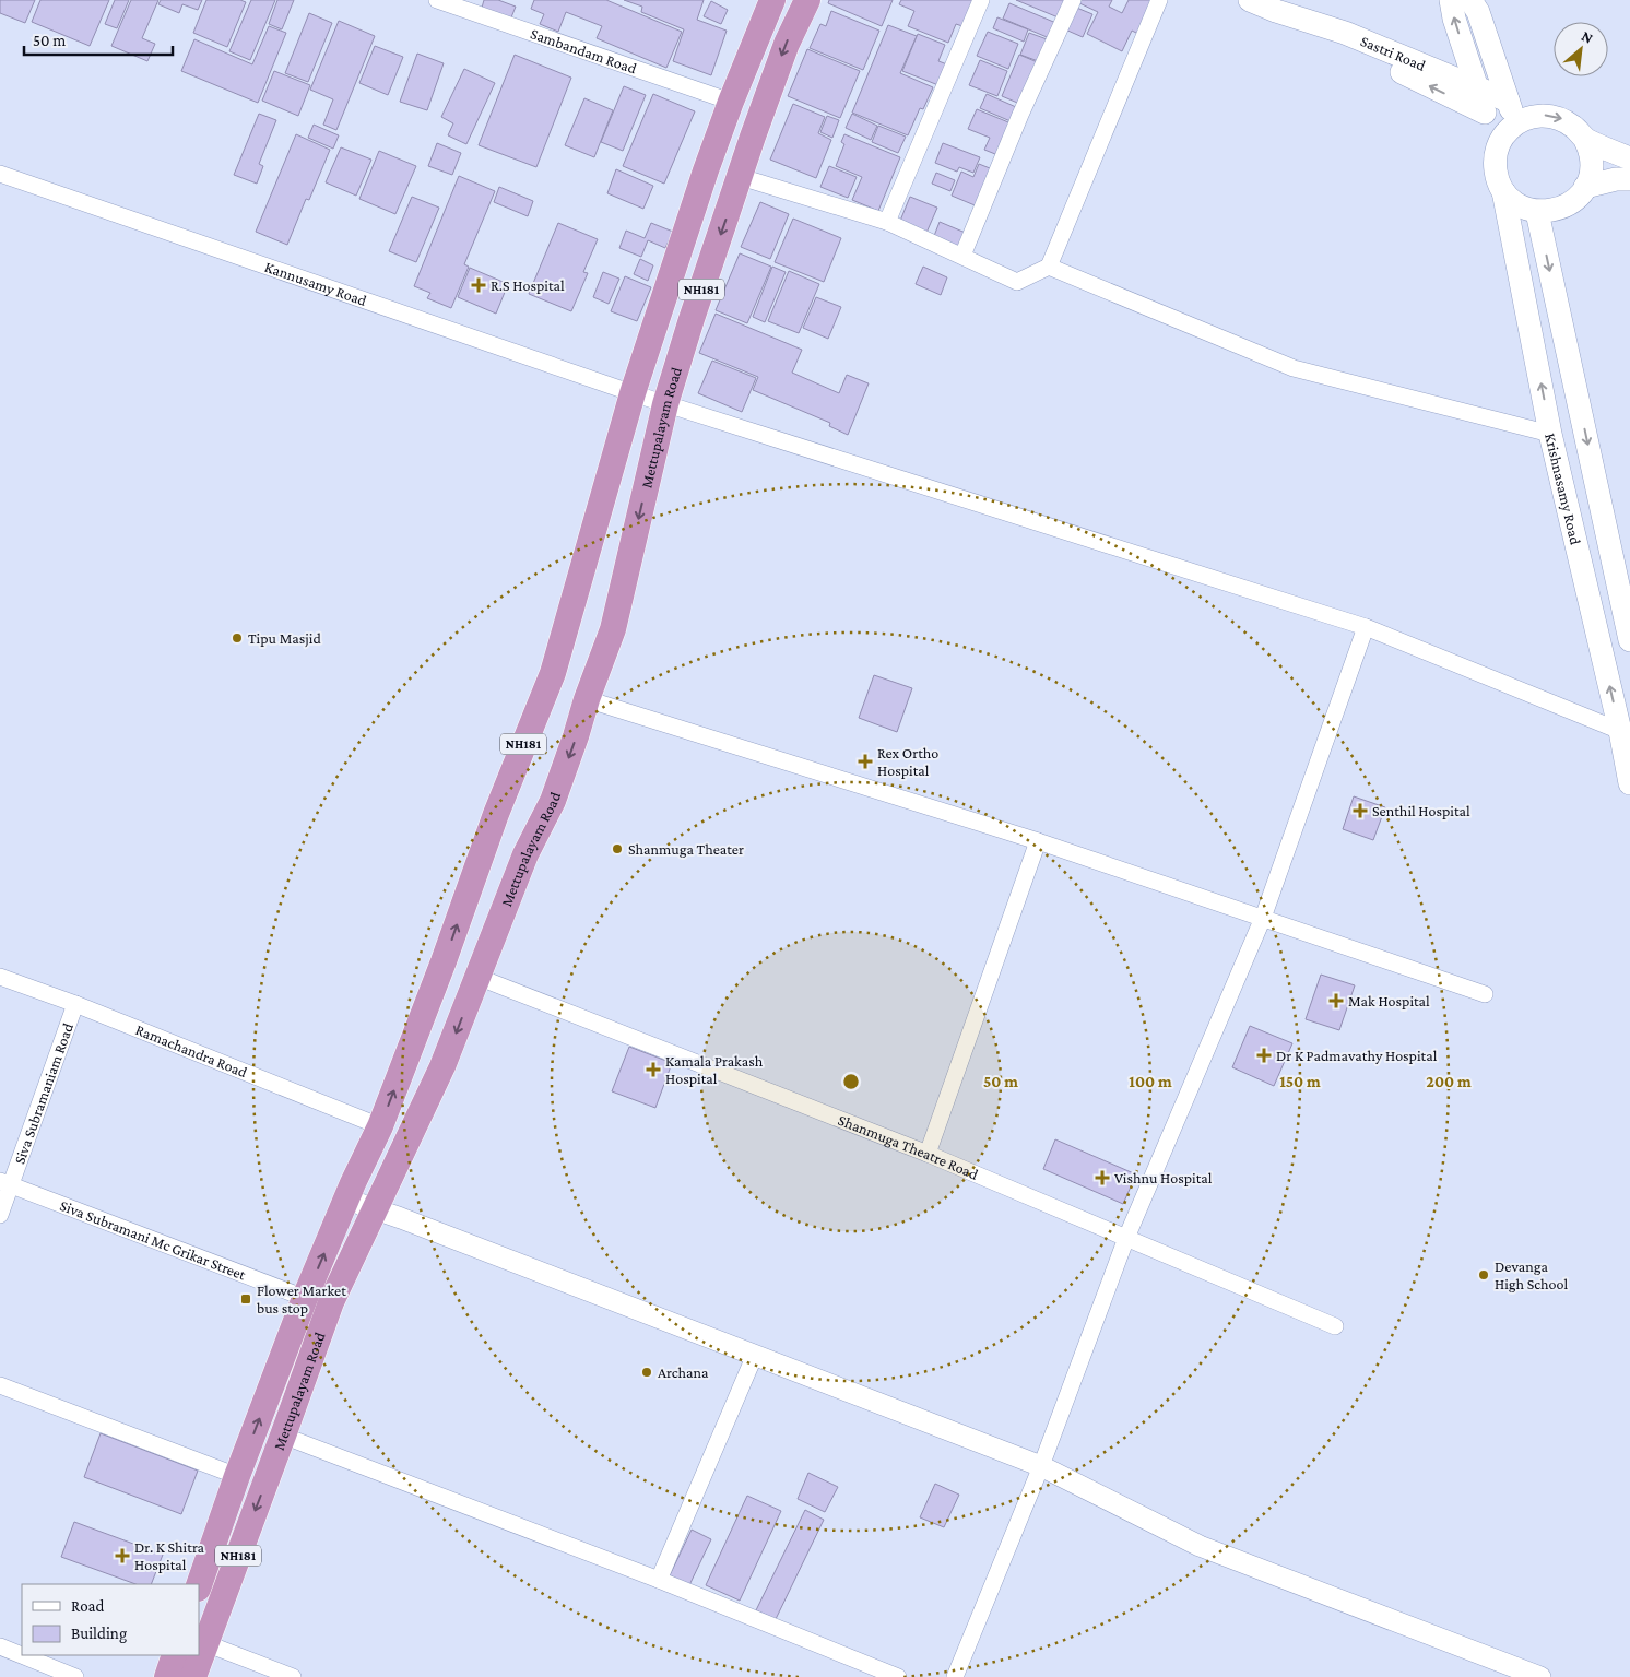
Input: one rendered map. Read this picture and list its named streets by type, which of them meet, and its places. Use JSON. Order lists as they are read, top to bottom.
{
  "streets": {
    "highway": ["NH181", "Mettupalayam Road"],
    "main road": ["Sastri Road", "Krishnasamy Road"],
    "street": [
      "Sambandam Road",
      "Kannusamy Road",
      "Ramachandra Road",
      "Siva Subramaniam Road",
      "Shanmuga Theatre Road",
      "Siva Subramani Mc Grikar Street"
    ]
  },
  "crossings": [
    ["Sambandam Road", "Mettupalayam Road"],
    ["Kannusamy Road", "Mettupalayam Road"],
    ["Kannusamy Road", "Krishnasamy Road"],
    ["Mettupalayam Road", "Ramachandra Road"],
    ["Mettupalayam Road", "Shanmuga Theatre Road"],
    ["Mettupalayam Road", "Siva Subramani Mc Grikar Street"],
    ["Ramachandra Road", "Siva Subramaniam Road"],
    ["Siva Subramaniam Road", "Siva Subramani Mc Grikar Street"]
  ],
  "places": {
    "health": [
      "R.S Hospital",
      "Rex Ortho Hospital",
      "Senthil Hospital",
      "Mak Hospital",
      "Dr K Padmavathy Hospital",
      "Kamala Prakash Hospital",
      "Vishnu Hospital",
      "Dr. K Shitra Hospital"
    ],
    "other": [
      "Tipu Masjid",
      "Shanmuga Theater",
      "Devanga High School",
      "Archana"
    ],
    "transit": ["Flower Market bus stop"]
  },
  "legend": ["Road", "Building"],
  "scale_bar": "50 m",
  "north": "top right",
  "rings": [
    "50 m",
    "100 m",
    "150 m",
    "200 m"
  ]
}
